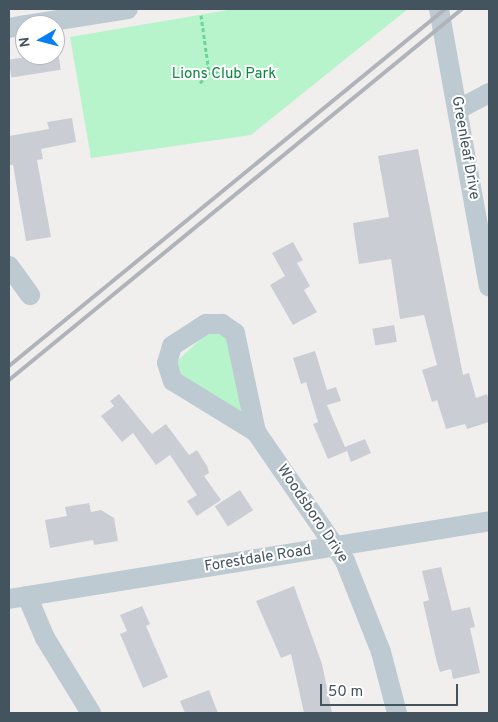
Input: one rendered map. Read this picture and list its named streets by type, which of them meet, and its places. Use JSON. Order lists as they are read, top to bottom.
{
  "streets": {
    "street": ["Greenleaf Drive", "Woodsboro Drive", "Forestdale Road"]
  },
  "crossings": [
    ["Woodsboro Drive", "Forestdale Road"]
  ],
  "parks": ["Lions Club Park"],
  "scale_bar": "50 m",
  "north": "left"
}
